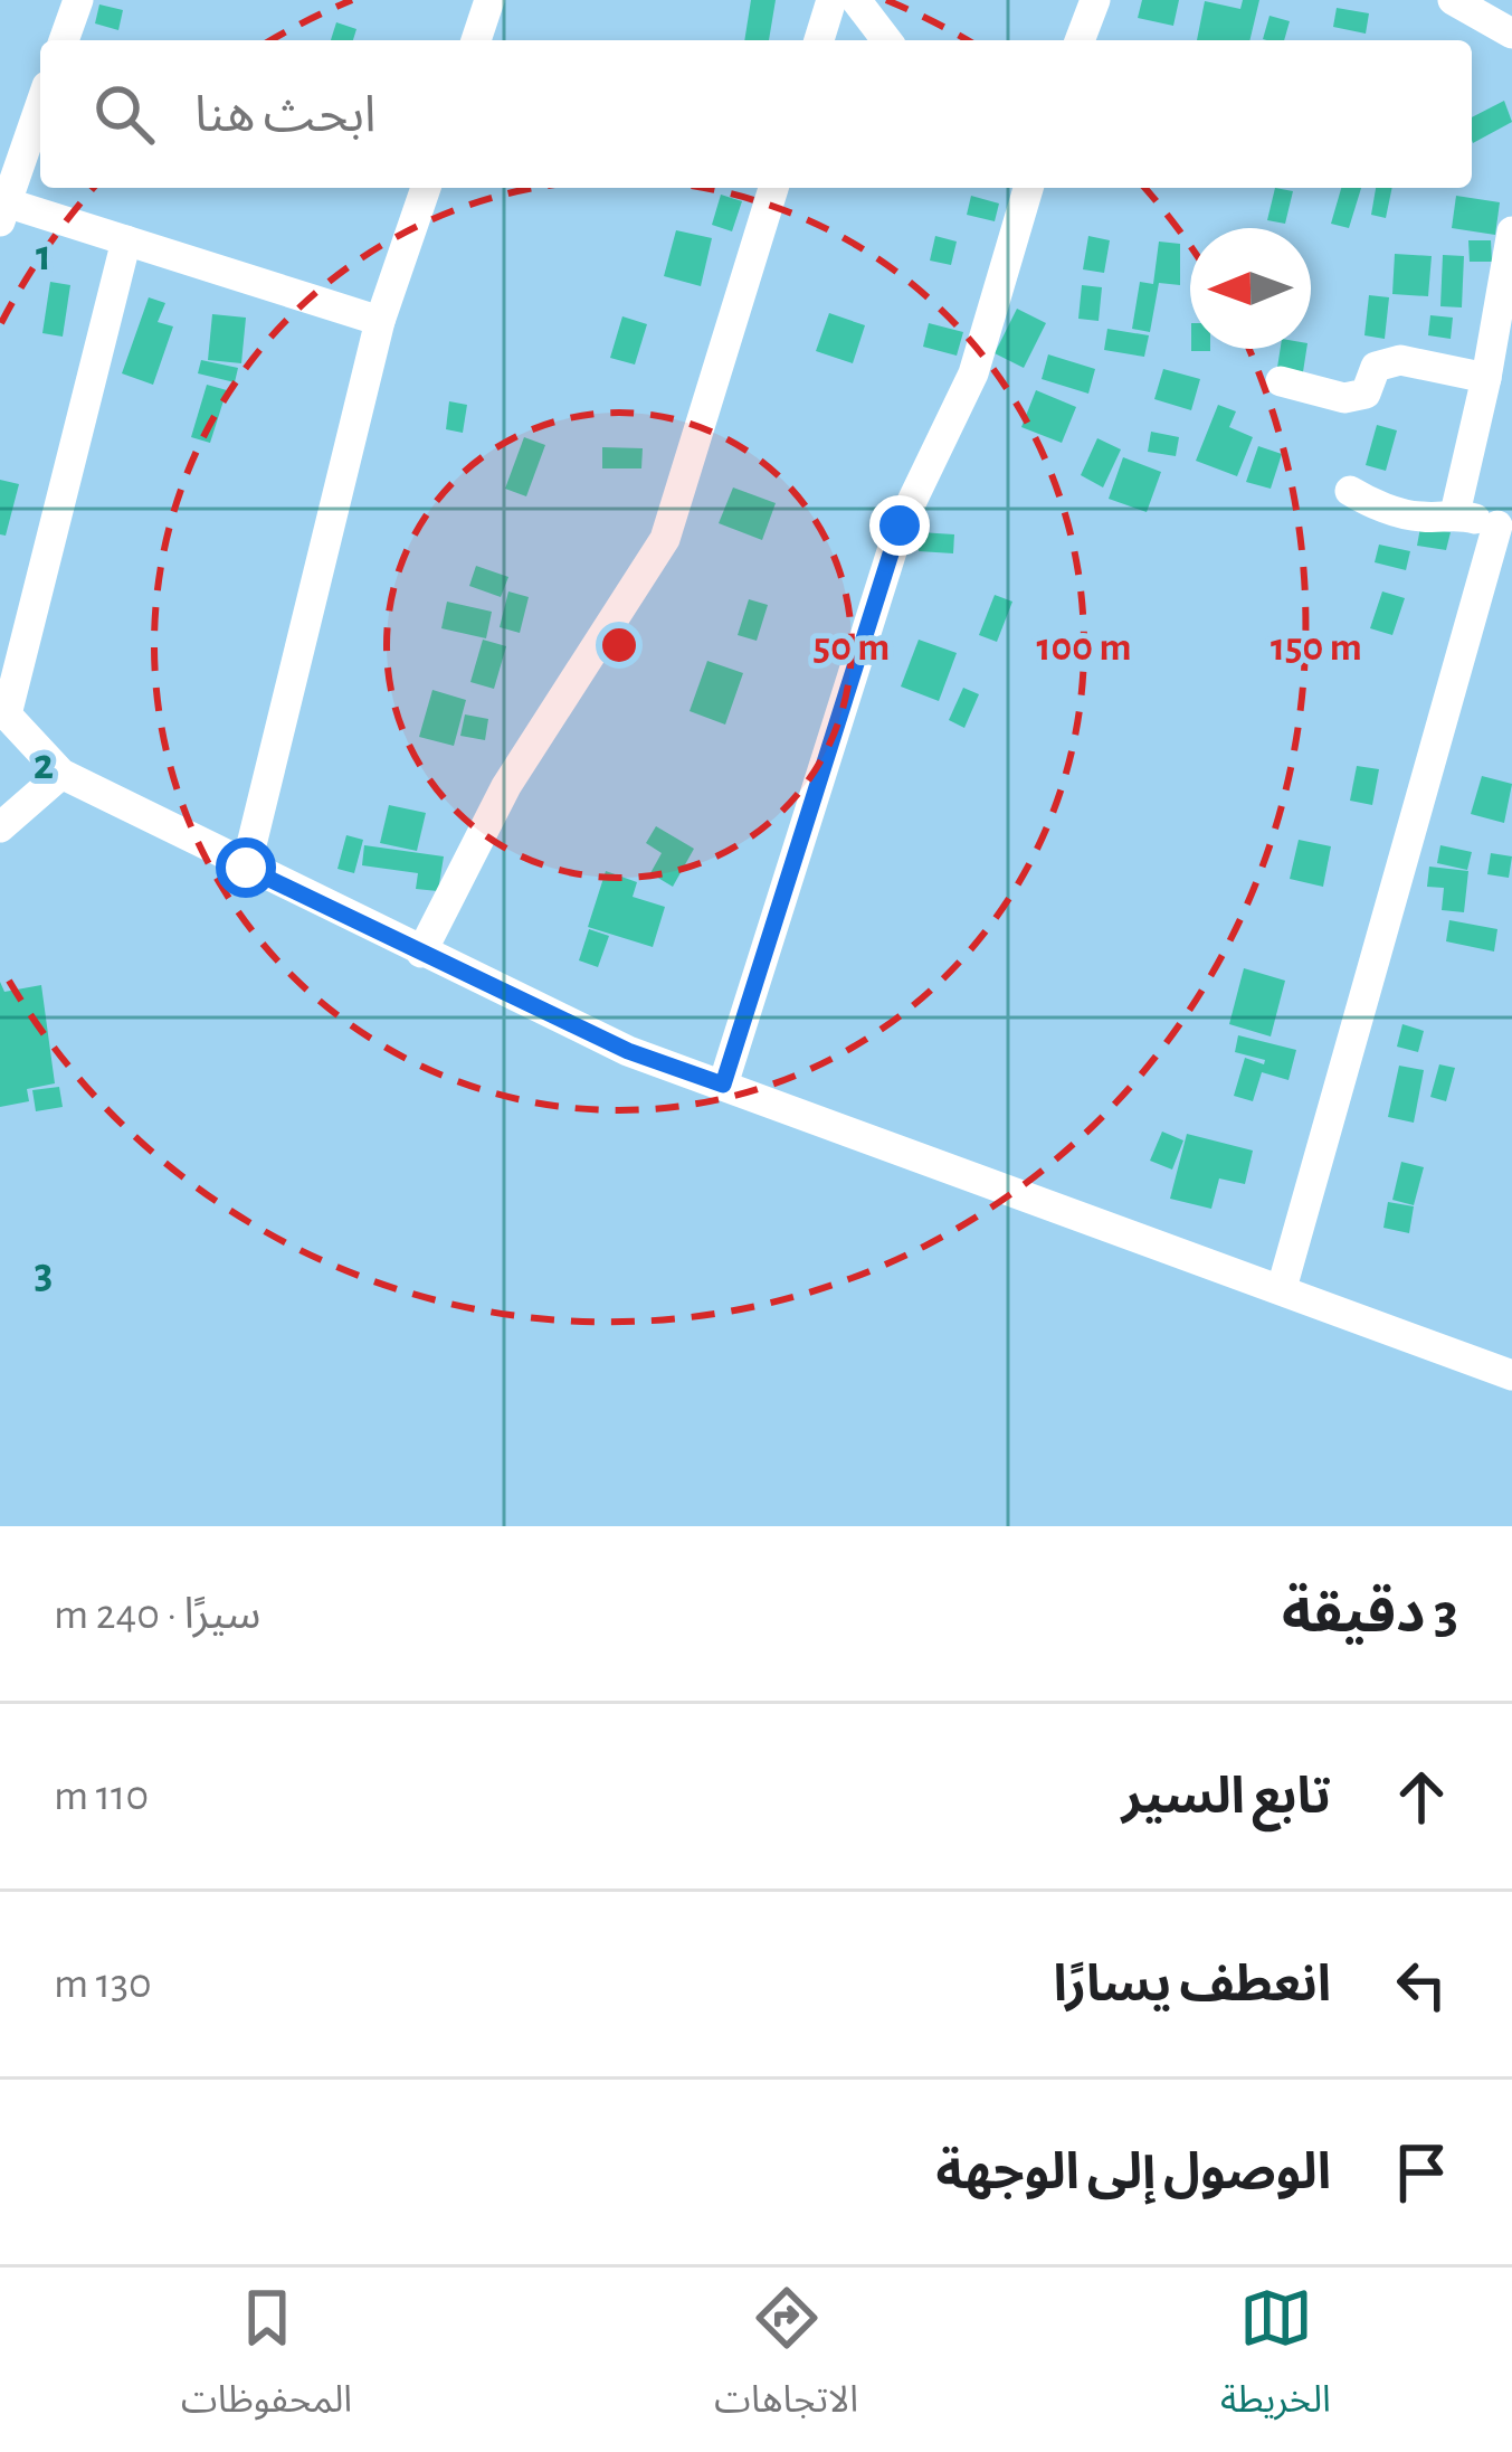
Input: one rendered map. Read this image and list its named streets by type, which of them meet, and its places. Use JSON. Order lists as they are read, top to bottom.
{
  "north": "left",
  "page": {
    "search": "ابحث هنا",
    "heading": ["3 دقيقة", "سيرًا · 240 m"],
    "list": [
      ["تابع السير", "110 m"],
      ["انعطف يسارًا", "130 m"],
      "الوصول إلى الوجهة"
    ],
    "nav": ["الخريطة", "الاتجاهات", "المحفوظات"]
  },
  "grid": {
    "rows": ["1", "2", "3"]
  },
  "rings": ["50 m", "100 m", "150 m"]
}
